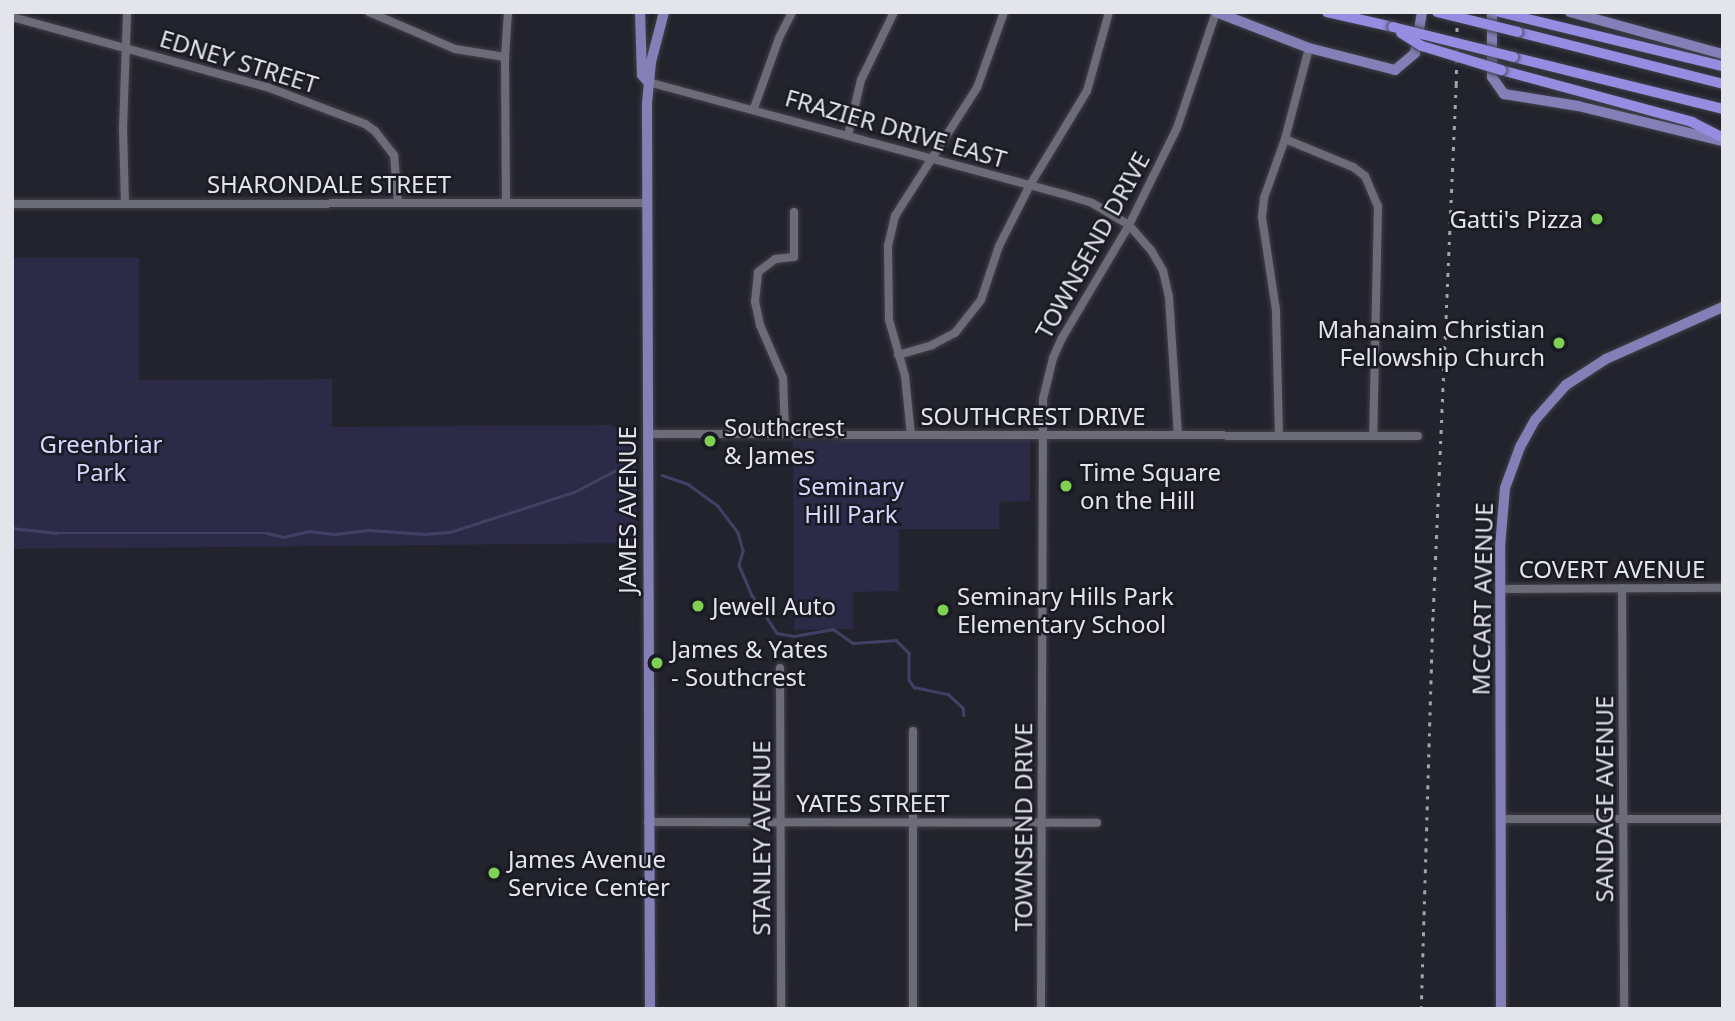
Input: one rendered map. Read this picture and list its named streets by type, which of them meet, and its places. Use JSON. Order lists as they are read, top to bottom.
{
  "streets": {
    "main road": ["JAMES AVENUE", "MCCART AVENUE"],
    "street": [
      "EDNEY STREET",
      "FRAZIER DRIVE EAST",
      "SHARONDALE STREET",
      "TOWNSEND DRIVE",
      "SOUTHCREST DRIVE",
      "COVERT AVENUE",
      "SANDAGE AVENUE",
      "YATES STREET",
      "STANLEY AVENUE"
    ]
  },
  "crossings": [
    ["EDNEY STREET", "SHARONDALE STREET"],
    ["FRAZIER DRIVE EAST", "TOWNSEND DRIVE"],
    ["FRAZIER DRIVE EAST", "SOUTHCREST DRIVE"],
    ["FRAZIER DRIVE EAST", "JAMES AVENUE"],
    ["SHARONDALE STREET", "JAMES AVENUE"],
    ["TOWNSEND DRIVE", "SOUTHCREST DRIVE"],
    ["TOWNSEND DRIVE", "YATES STREET"],
    ["SOUTHCREST DRIVE", "JAMES AVENUE"],
    ["JAMES AVENUE", "YATES STREET"],
    ["COVERT AVENUE", "MCCART AVENUE"],
    ["COVERT AVENUE", "SANDAGE AVENUE"],
    ["YATES STREET", "STANLEY AVENUE"]
  ],
  "parks": ["Greenbriar Park", "Seminary Hill Park"],
  "places": [
    "Gatti's Pizza",
    "Mahanaim Christian Fellowship Church",
    "Southcrest & James",
    "Time Square on the Hill",
    "Jewell Auto",
    "Seminary Hills Park Elementary School",
    "James & Yates - Southcrest",
    "James Avenue Service Center"
  ]
}
